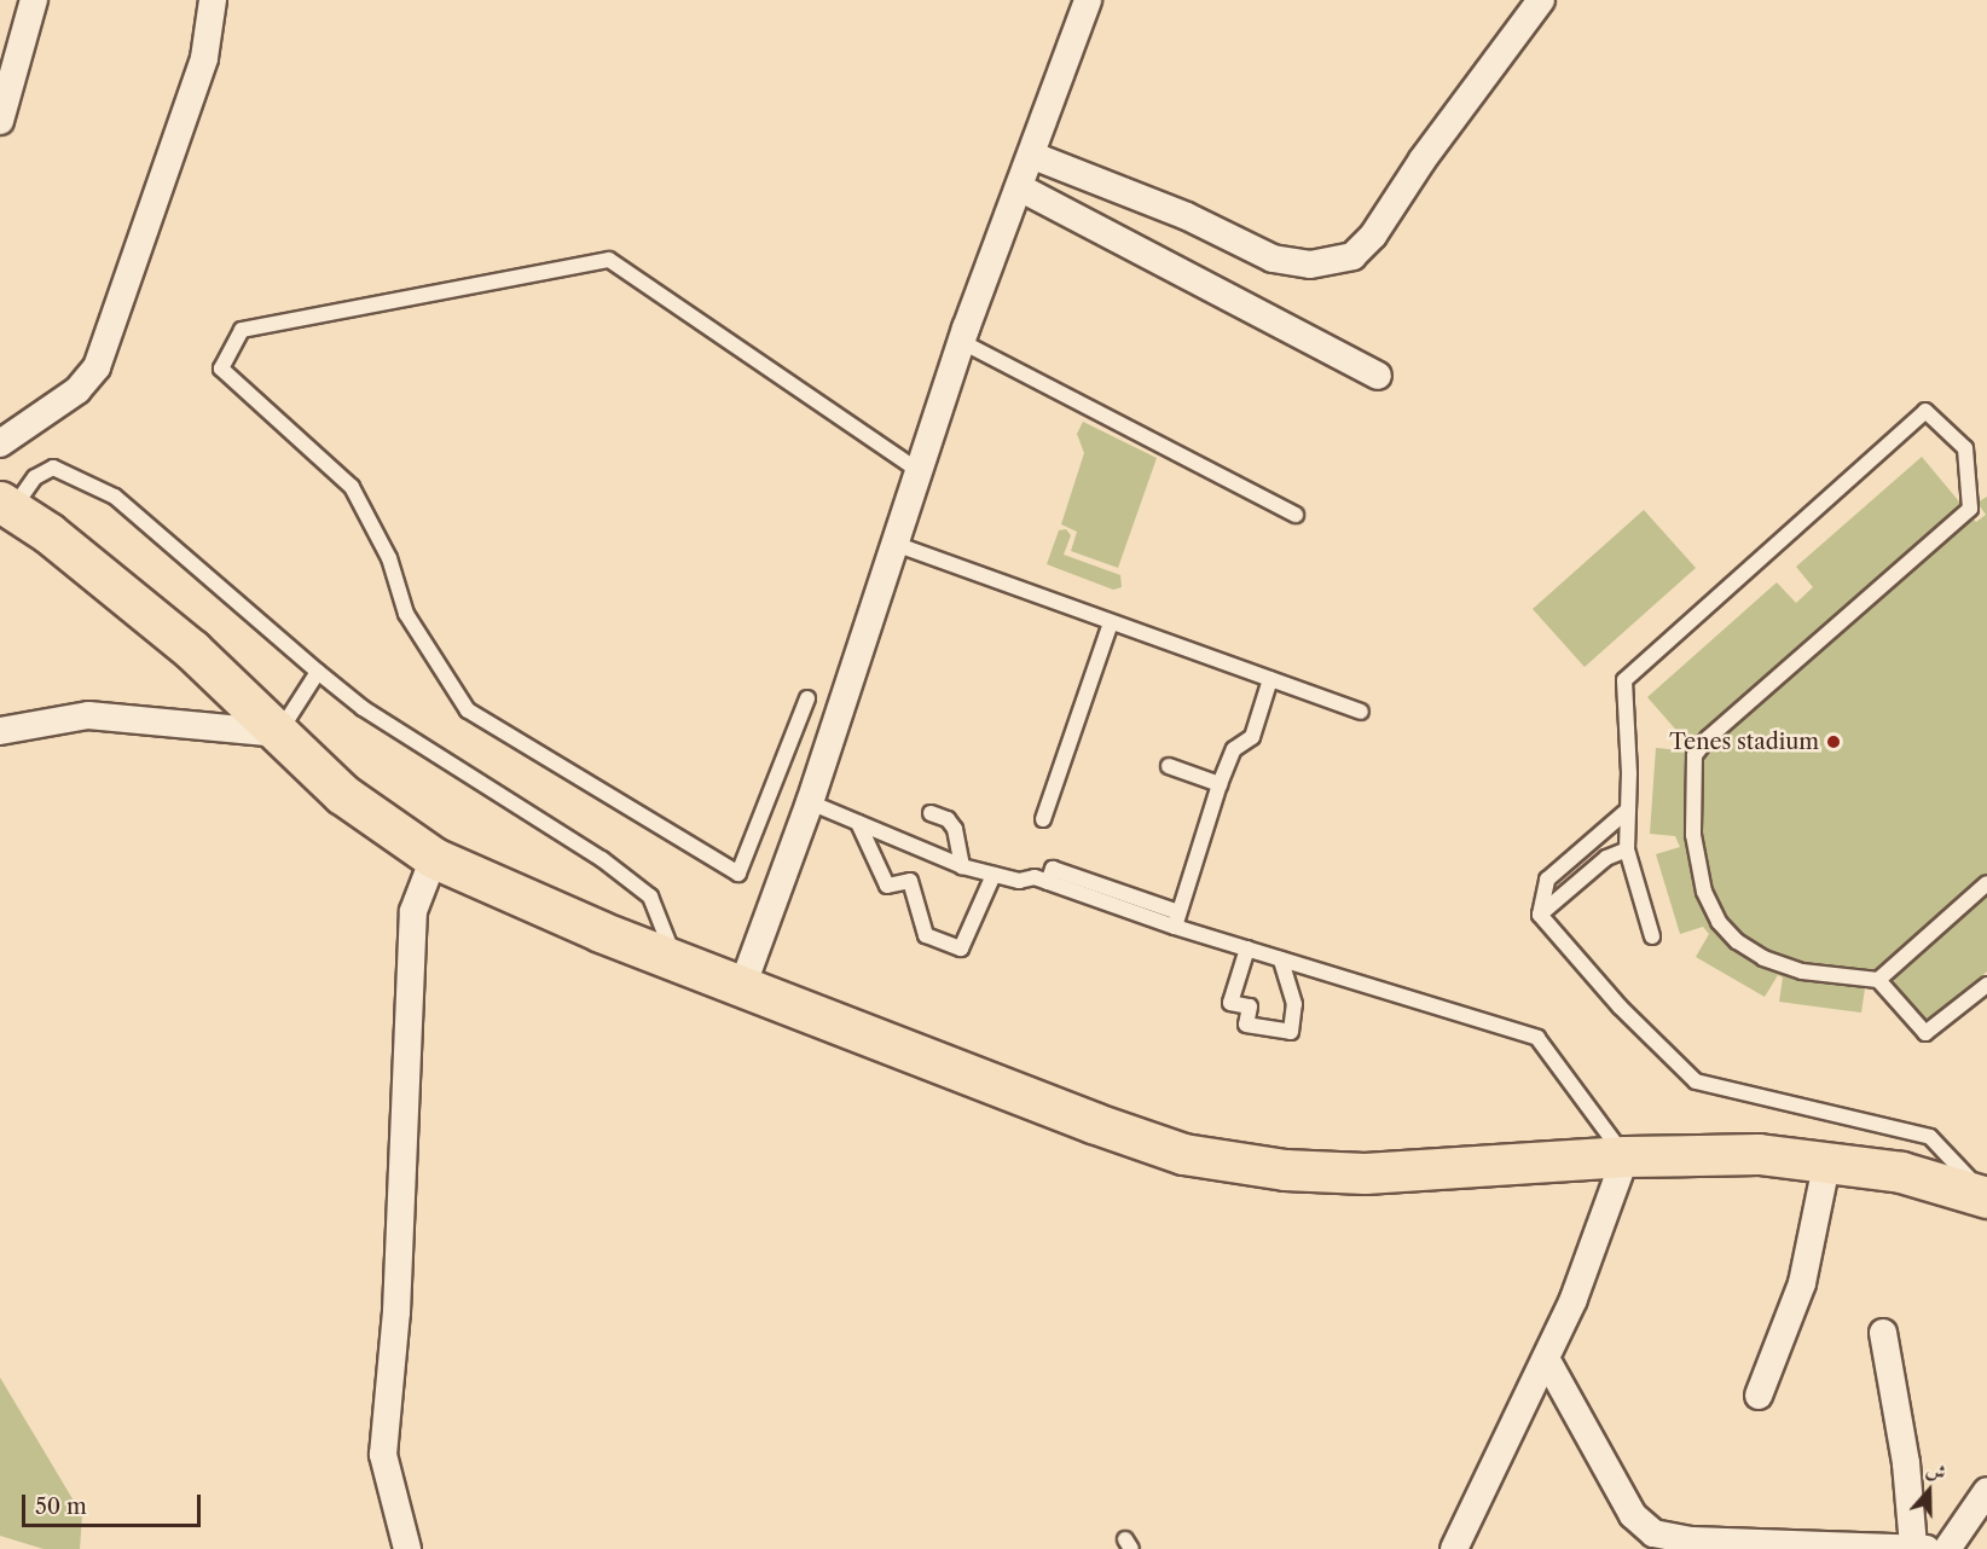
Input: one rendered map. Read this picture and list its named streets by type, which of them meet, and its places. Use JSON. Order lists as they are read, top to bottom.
{
  "places": ["Tenes stadium"],
  "scale_bar": "50 m",
  "north": "top"
}
